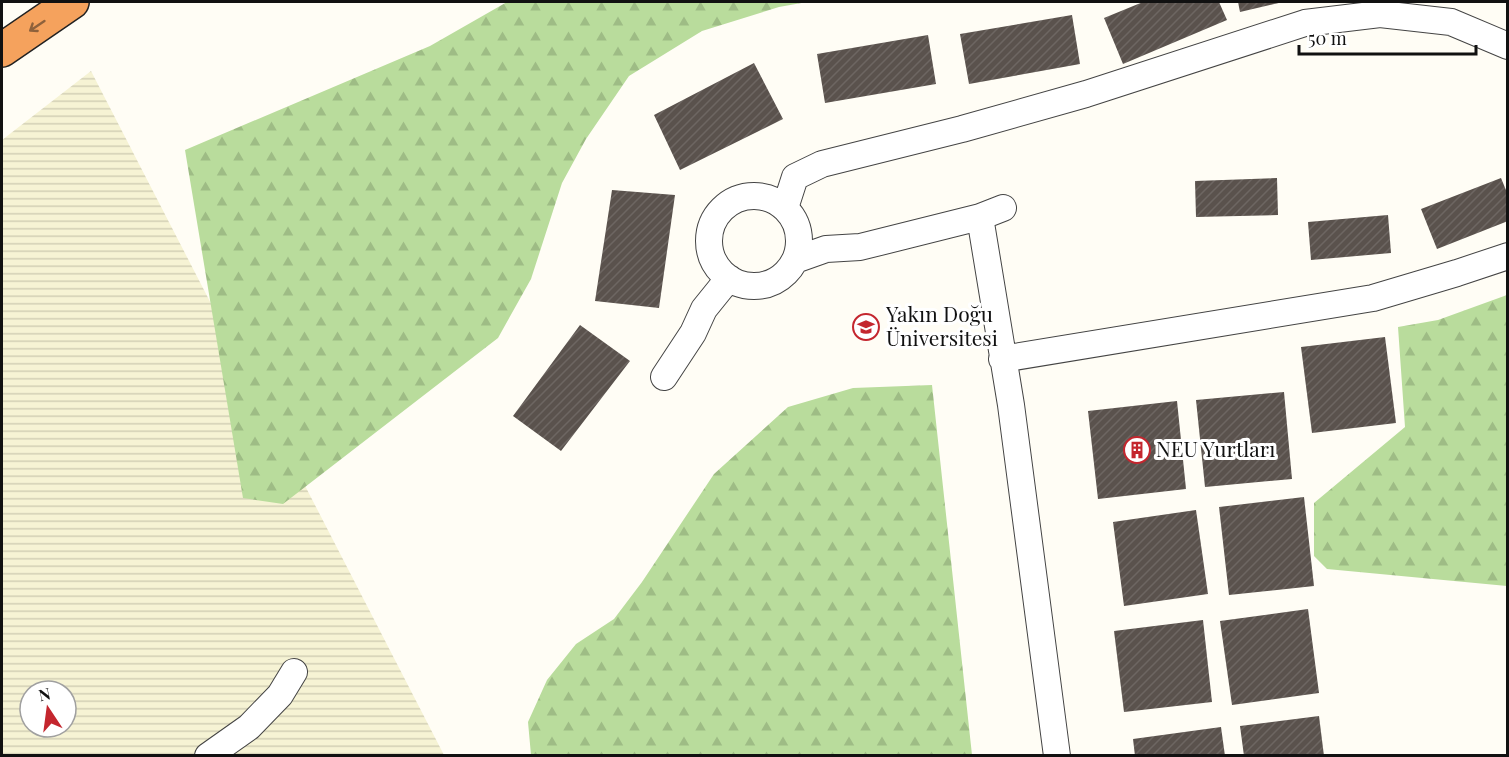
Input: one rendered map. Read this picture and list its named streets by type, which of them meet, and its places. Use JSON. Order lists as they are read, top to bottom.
{
  "places": {
    "school or university": ["Yakın Doğu Üniversitesi"],
    "building": ["NEU Yurtları"]
  },
  "scale_bar": "50 m",
  "north": "top"
}
